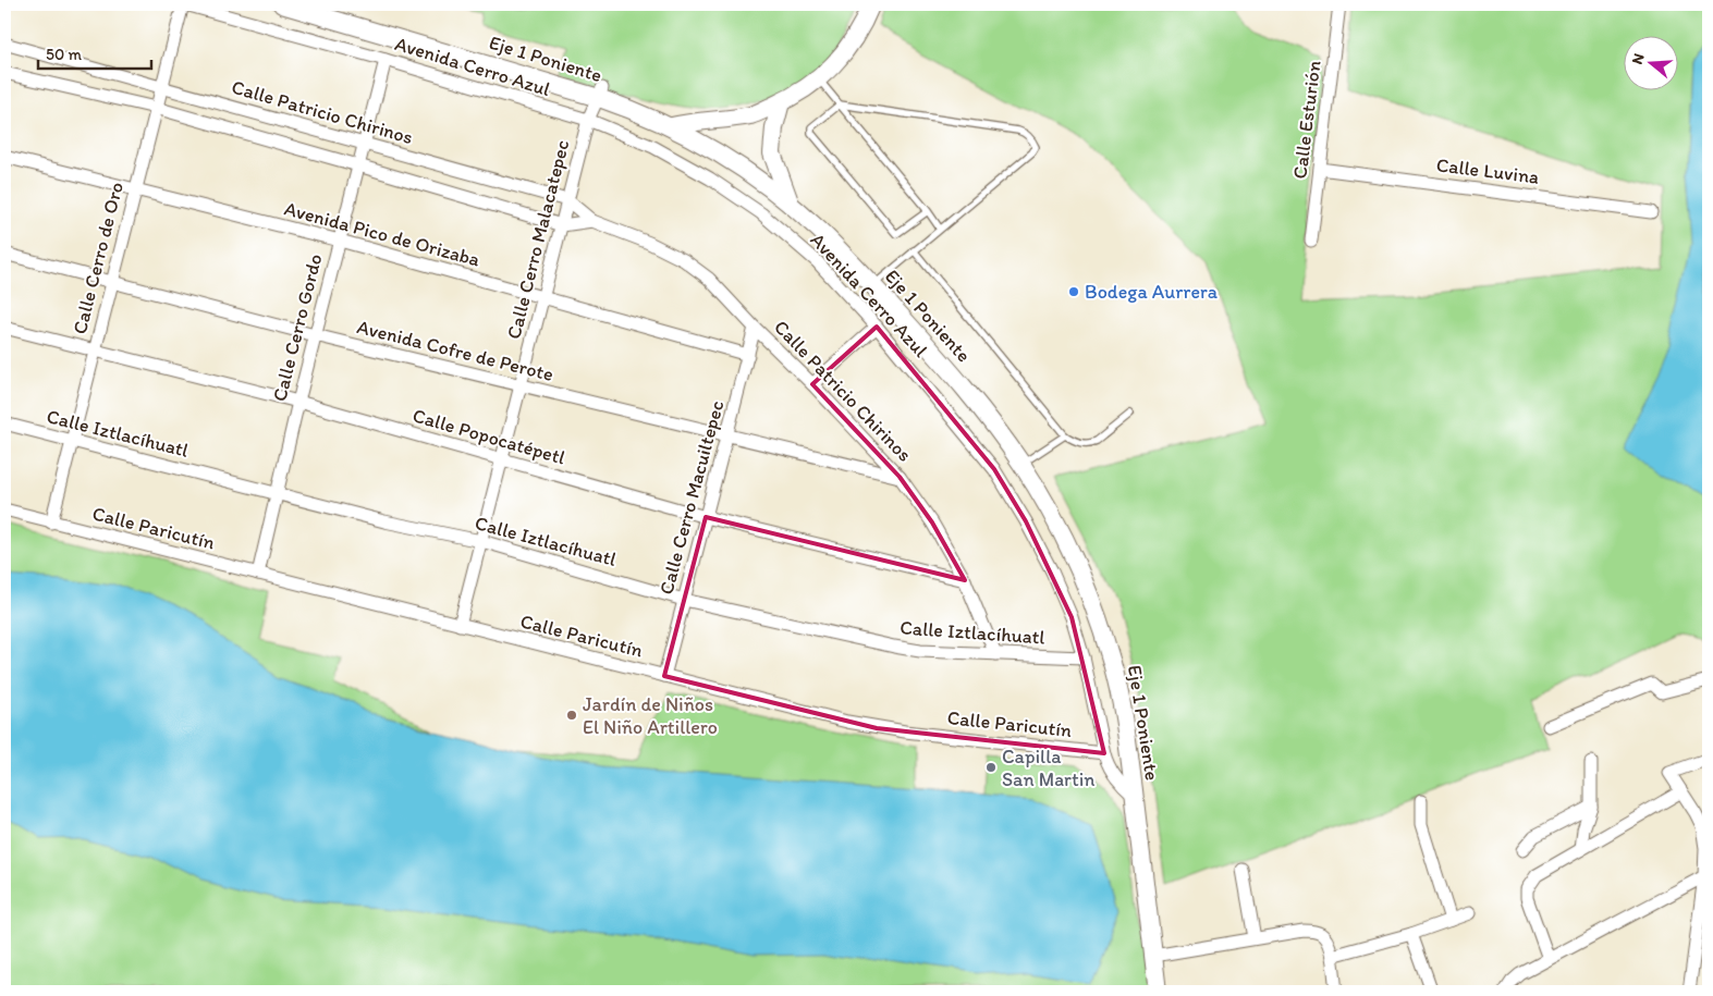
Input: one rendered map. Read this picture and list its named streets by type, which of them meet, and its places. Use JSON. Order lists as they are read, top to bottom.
{
  "streets": {
    "main road": ["Eje 1 Poniente"],
    "street": [
      "Avenida Cerro Azul",
      "Calle Patricio Chirinos",
      "Calle Esturión",
      "Calle Luvina",
      "Avenida Pico de Orizaba",
      "Calle Cerro Malacatepec",
      "Calle Cerro de Oro",
      "Calle Cerro Gordo",
      "Avenida Cofre de Perote",
      "Calle Iztlacíhuatl",
      "Calle Popocatépetl",
      "Calle Cerro Macuiltepec",
      "Calle Paricutín"
    ]
  },
  "crossings": [
    ["Eje 1 Poniente", "Calle Cerro Malacatepec"],
    ["Avenida Cerro Azul", "Calle Cerro Malacatepec"],
    ["Avenida Cerro Azul", "Calle Cerro de Oro"],
    ["Avenida Cerro Azul", "Calle Cerro Gordo"],
    ["Avenida Cerro Azul", "Calle Iztlacíhuatl"],
    ["Avenida Cerro Azul", "Calle Paricutín"],
    ["Calle Patricio Chirinos", "Calle Cerro Malacatepec"],
    ["Calle Patricio Chirinos", "Calle Cerro de Oro"],
    ["Calle Patricio Chirinos", "Calle Cerro Gordo"],
    ["Calle Patricio Chirinos", "Avenida Cofre de Perote"],
    ["Calle Patricio Chirinos", "Calle Iztlacíhuatl"],
    ["Calle Patricio Chirinos", "Calle Popocatépetl"],
    ["Calle Patricio Chirinos", "Calle Cerro Macuiltepec"],
    ["Calle Esturión", "Calle Luvina"],
    ["Avenida Pico de Orizaba", "Calle Cerro Malacatepec"],
    ["Avenida Pico de Orizaba", "Calle Cerro de Oro"],
    ["Avenida Pico de Orizaba", "Calle Cerro Gordo"],
    ["Avenida Pico de Orizaba", "Calle Cerro Macuiltepec"],
    ["Calle Cerro Malacatepec", "Avenida Cofre de Perote"],
    ["Calle Cerro Malacatepec", "Calle Iztlacíhuatl"],
    ["Calle Cerro Malacatepec", "Calle Popocatépetl"],
    ["Calle Cerro Malacatepec", "Calle Paricutín"],
    ["Calle Cerro de Oro", "Avenida Cofre de Perote"],
    ["Calle Cerro de Oro", "Calle Iztlacíhuatl"],
    ["Calle Cerro de Oro", "Calle Popocatépetl"],
    ["Calle Cerro de Oro", "Calle Paricutín"],
    ["Calle Cerro Gordo", "Avenida Cofre de Perote"],
    ["Calle Cerro Gordo", "Calle Iztlacíhuatl"],
    ["Calle Cerro Gordo", "Calle Popocatépetl"],
    ["Calle Cerro Gordo", "Calle Paricutín"],
    ["Avenida Cofre de Perote", "Calle Cerro Macuiltepec"],
    ["Calle Iztlacíhuatl", "Calle Cerro Macuiltepec"],
    ["Calle Popocatépetl", "Calle Cerro Macuiltepec"],
    ["Calle Cerro Macuiltepec", "Calle Paricutín"]
  ],
  "places": ["Bodega Aurrera", "Jardín de Niños El Niño Artillero", "Capilla San Martin"],
  "scale_bar": "50 m",
  "north": "left"
}
